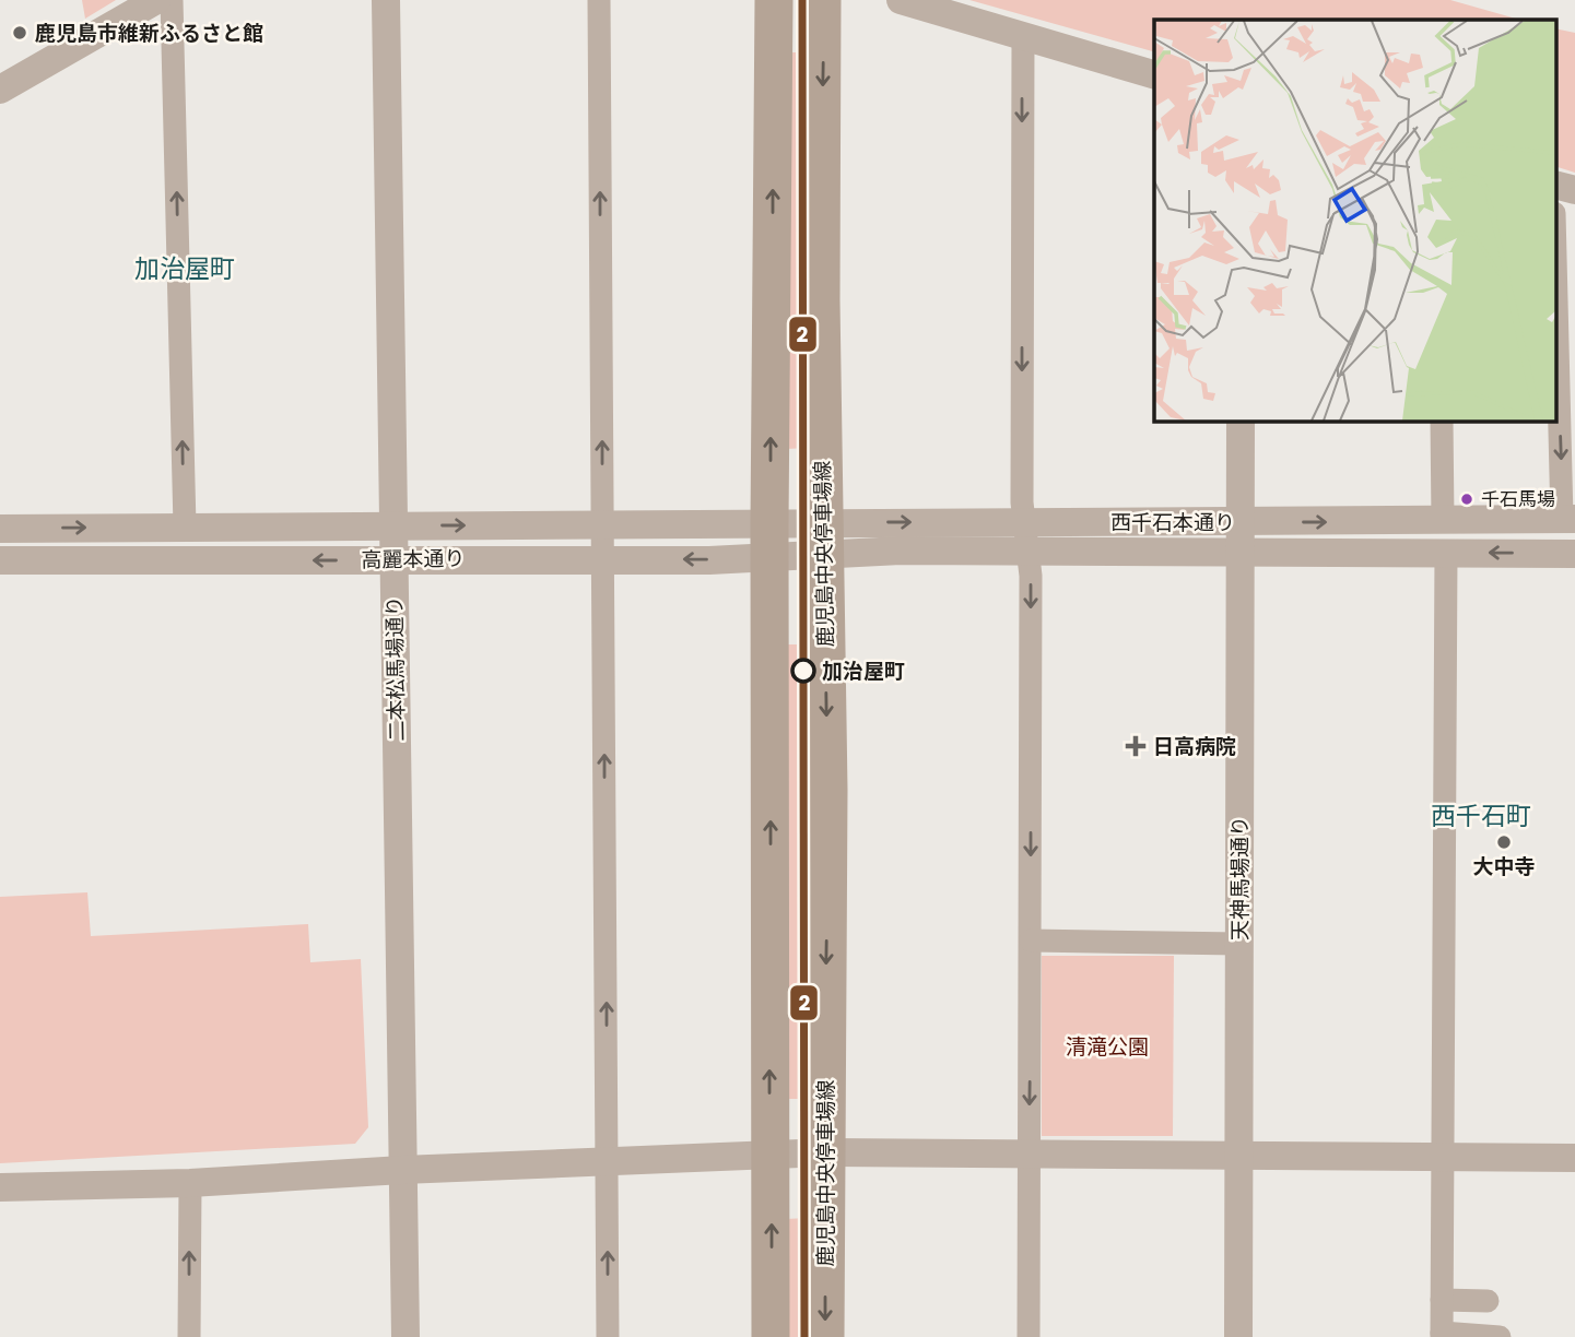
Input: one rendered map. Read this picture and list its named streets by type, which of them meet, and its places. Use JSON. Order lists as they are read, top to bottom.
{
  "streets": {
    "main road": ["鹿児島中央停車場線"],
    "street": [
      "西千石本通り",
      "高麗本通り",
      "二本松馬場通り",
      "天神馬場通り"
    ]
  },
  "crossings": [
    ["西千石本通り", "鹿児島中央停車場線"],
    ["西千石本通り", "高麗本通り"],
    ["西千石本通り", "天神馬場通り"],
    ["高麗本通り", "二本松馬場通り"]
  ],
  "districts": ["加治屋町", "西千石町"],
  "parks": ["清滝公園"],
  "places": {
    "other": [
      "鹿児島市維新ふるさと館",
      "千石馬場",
      "加治屋町",
      "大中寺"
    ],
    "health": ["日高病院"]
  },
  "lines": ["transit line 2"]
}
